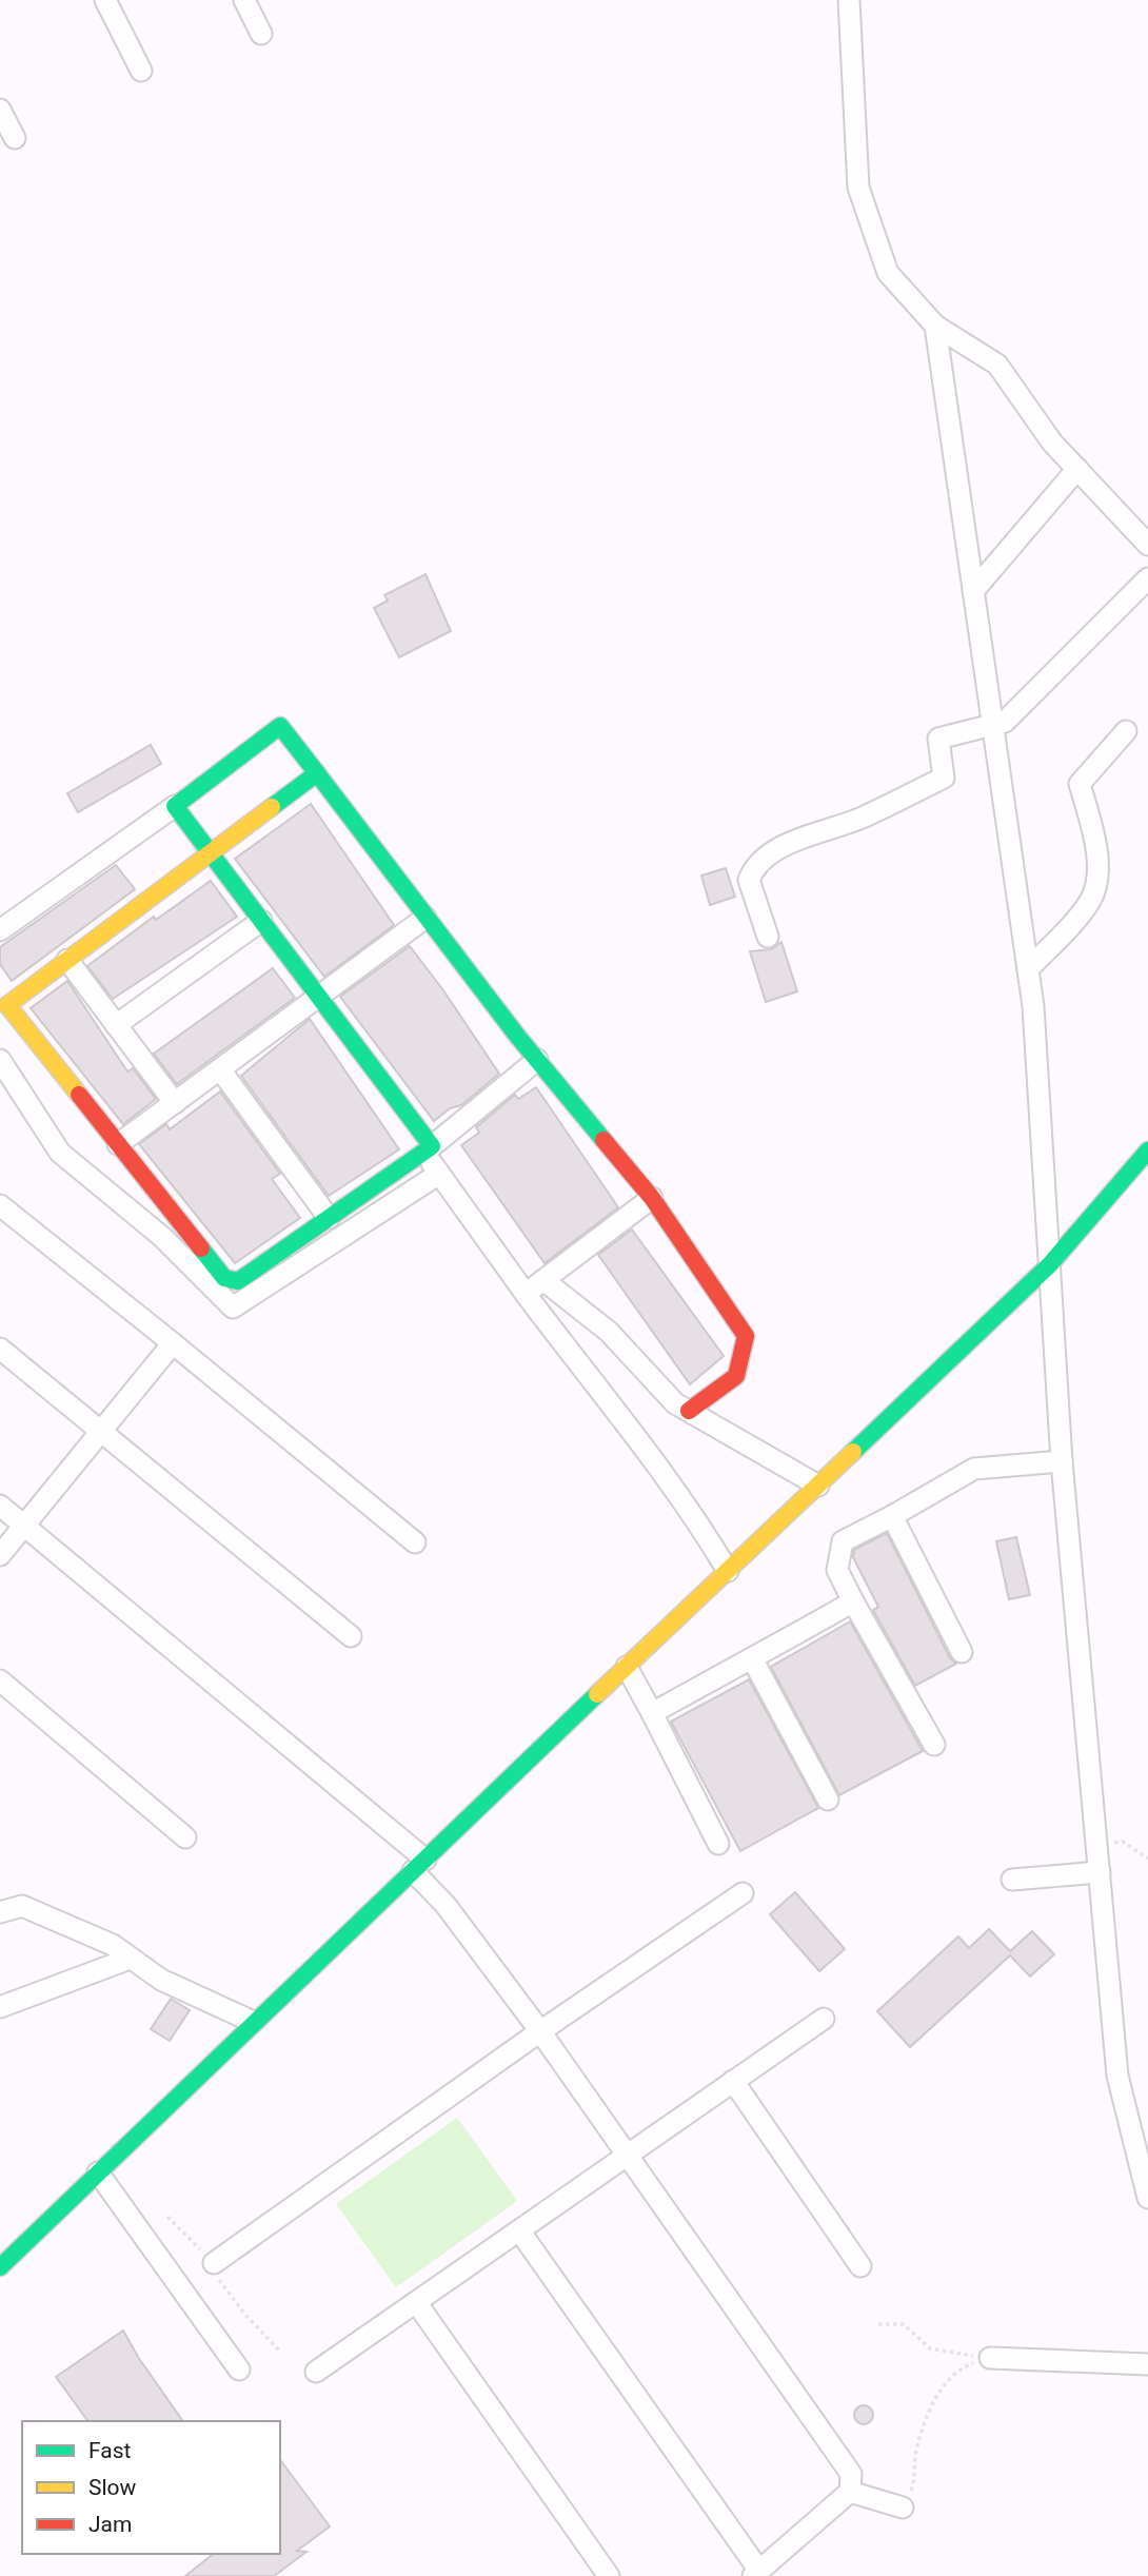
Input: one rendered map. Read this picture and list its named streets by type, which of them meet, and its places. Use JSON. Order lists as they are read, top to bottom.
{
  "legend": ["Fast", "Slow", "Jam"]
}
